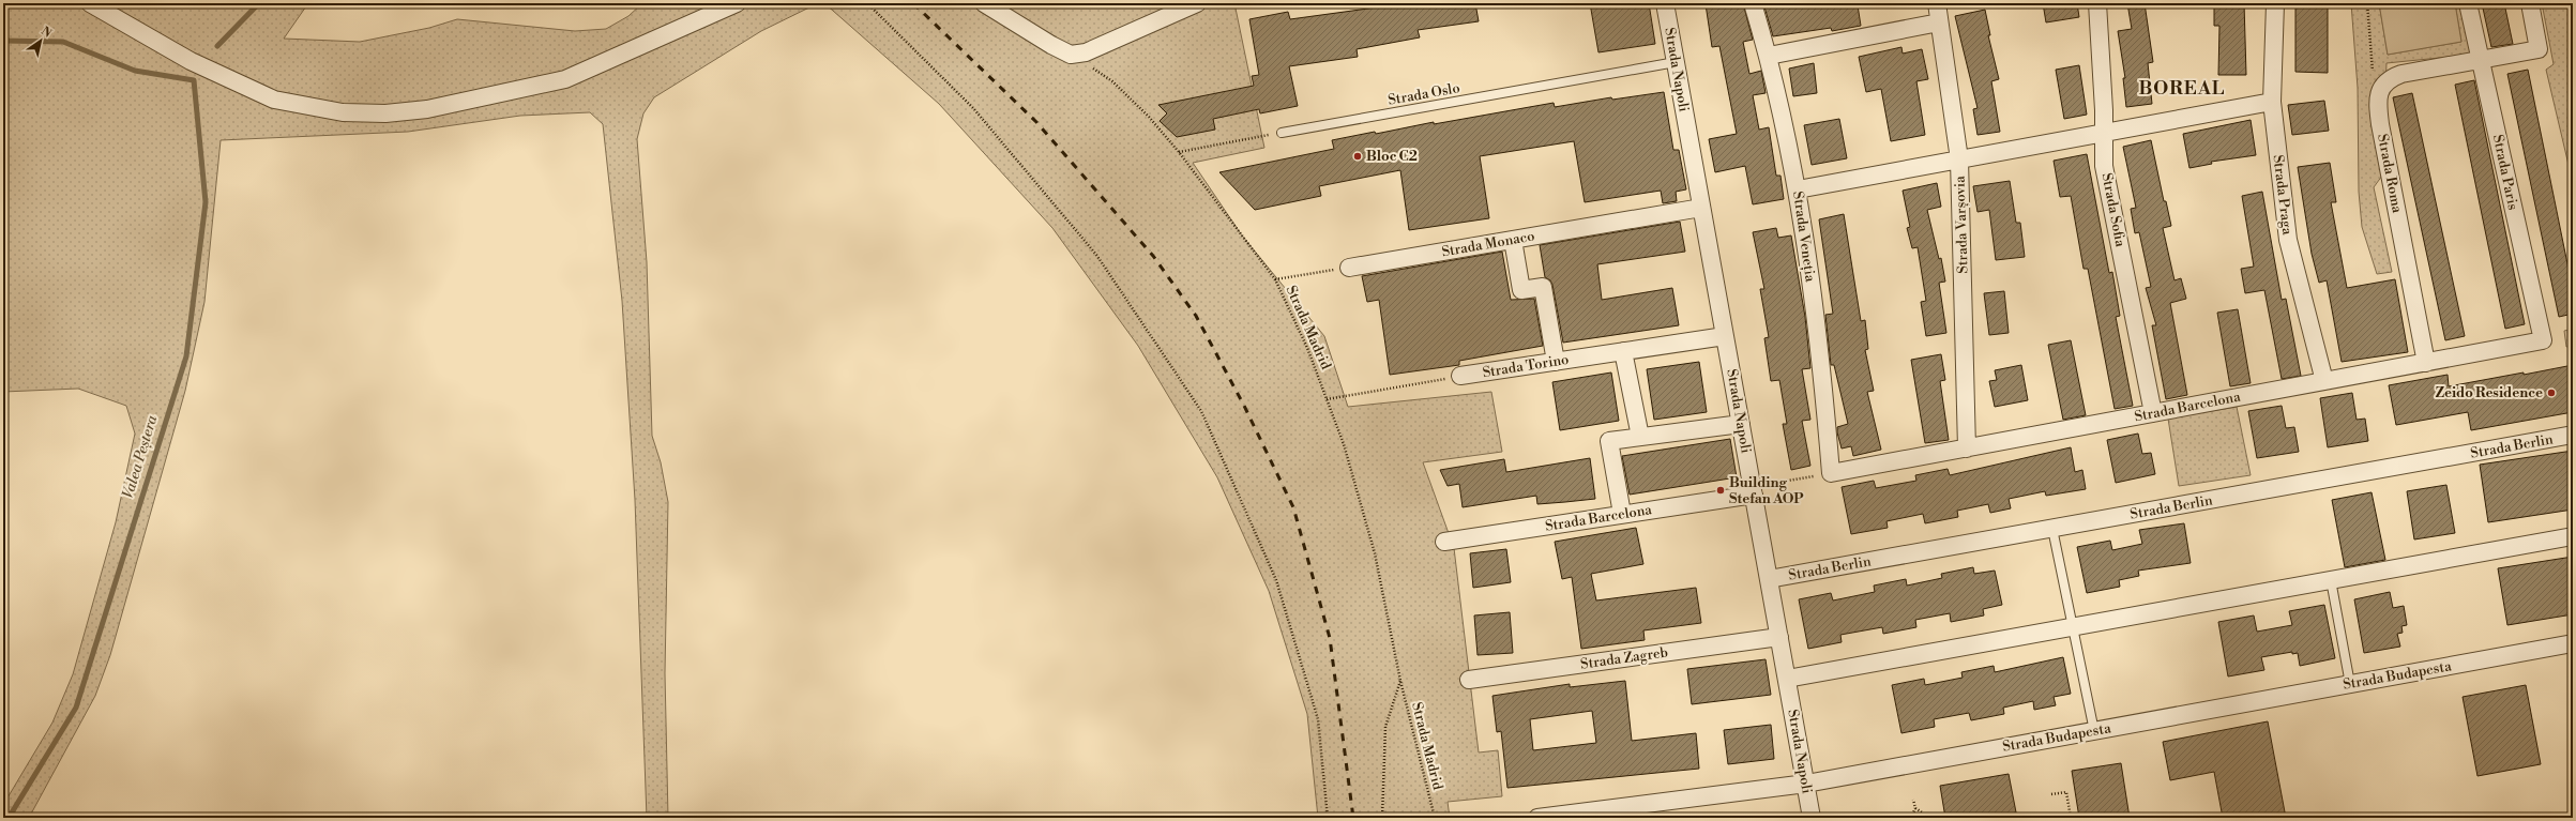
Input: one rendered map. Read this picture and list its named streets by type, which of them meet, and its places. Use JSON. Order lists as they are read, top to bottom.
{
  "streets": {
    "street": [
      "Strada Napoli",
      "Strada Paris",
      "Strada Roma",
      "Strada Praga",
      "Strada Sofia",
      "Strada Varșovia",
      "Strada Veneția",
      "Strada Monaco",
      "Strada Torino",
      "Strada Barcelona",
      "Strada Berlin",
      "Strada Zagreb",
      "Strada Budapesta"
    ],
    "lane": ["Strada Oslo"],
    "path": ["Strada Madrid"]
  },
  "crossings": [
    ["Strada Napoli", "Strada Oslo"],
    ["Strada Napoli", "Strada Monaco"],
    ["Strada Napoli", "Strada Torino"],
    ["Strada Napoli", "Strada Barcelona"],
    ["Strada Napoli", "Strada Berlin"],
    ["Strada Napoli", "Strada Zagreb"],
    ["Strada Napoli", "Strada Budapesta"],
    ["Strada Paris", "Strada Barcelona"],
    ["Strada Roma", "Strada Barcelona"],
    ["Strada Praga", "Strada Barcelona"],
    ["Strada Sofia", "Strada Barcelona"],
    ["Strada Varșovia", "Strada Barcelona"],
    ["Strada Veneția", "Strada Barcelona"]
  ],
  "districts": ["BOREAL"],
  "water": ["Valea Peștera"],
  "places": ["Bloc C2", "Zeido Residence", "Building Stefan AOP"],
  "north": "top right"
}
